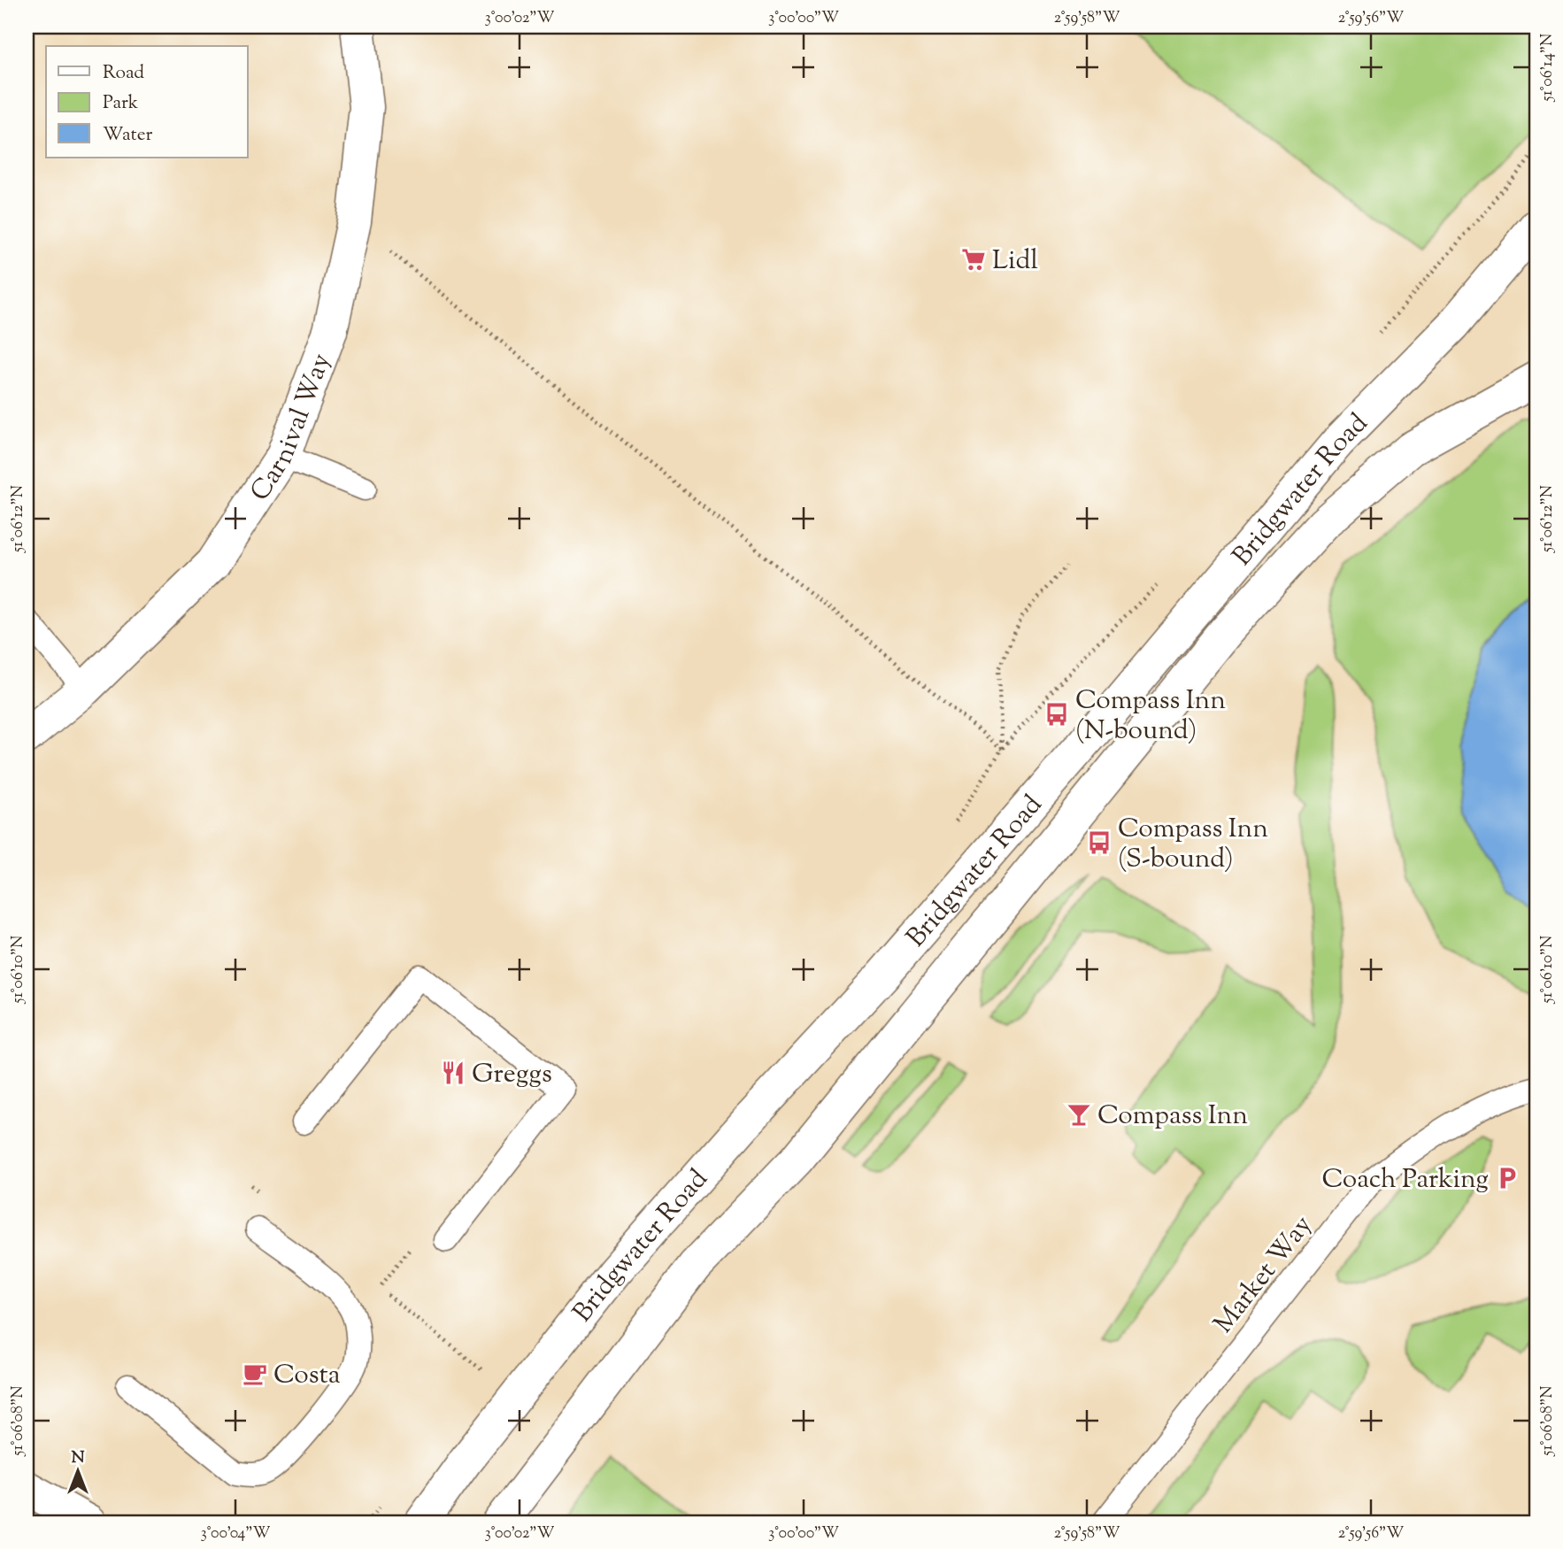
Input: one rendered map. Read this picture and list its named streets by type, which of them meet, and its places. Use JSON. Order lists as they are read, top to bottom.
{
  "streets": {
    "main road": ["Carnival Way", "Bridgwater Road"],
    "lane": ["Market Way"]
  },
  "places": {
    "supermarket": ["Lidl"],
    "bus stop": ["Compass Inn (N-bound)", "Compass Inn (S-bound)"],
    "restaurant": ["Greggs"],
    "bar": ["Compass Inn"],
    "parking": ["Coach Parking"],
    "cafe": ["Costa"]
  },
  "legend": ["Road", "Park", "Water"],
  "north": "top",
  "coordinates": [
    "3°00'02\"W",
    "3°00'00\"W",
    "2°59'58\"W",
    "2°59'56\"W",
    "51°06'14\"N",
    "51°06'12\"N",
    "51°06'10\"N",
    "51°06'08\"N",
    "3°00'04\"W"
  ]
}
